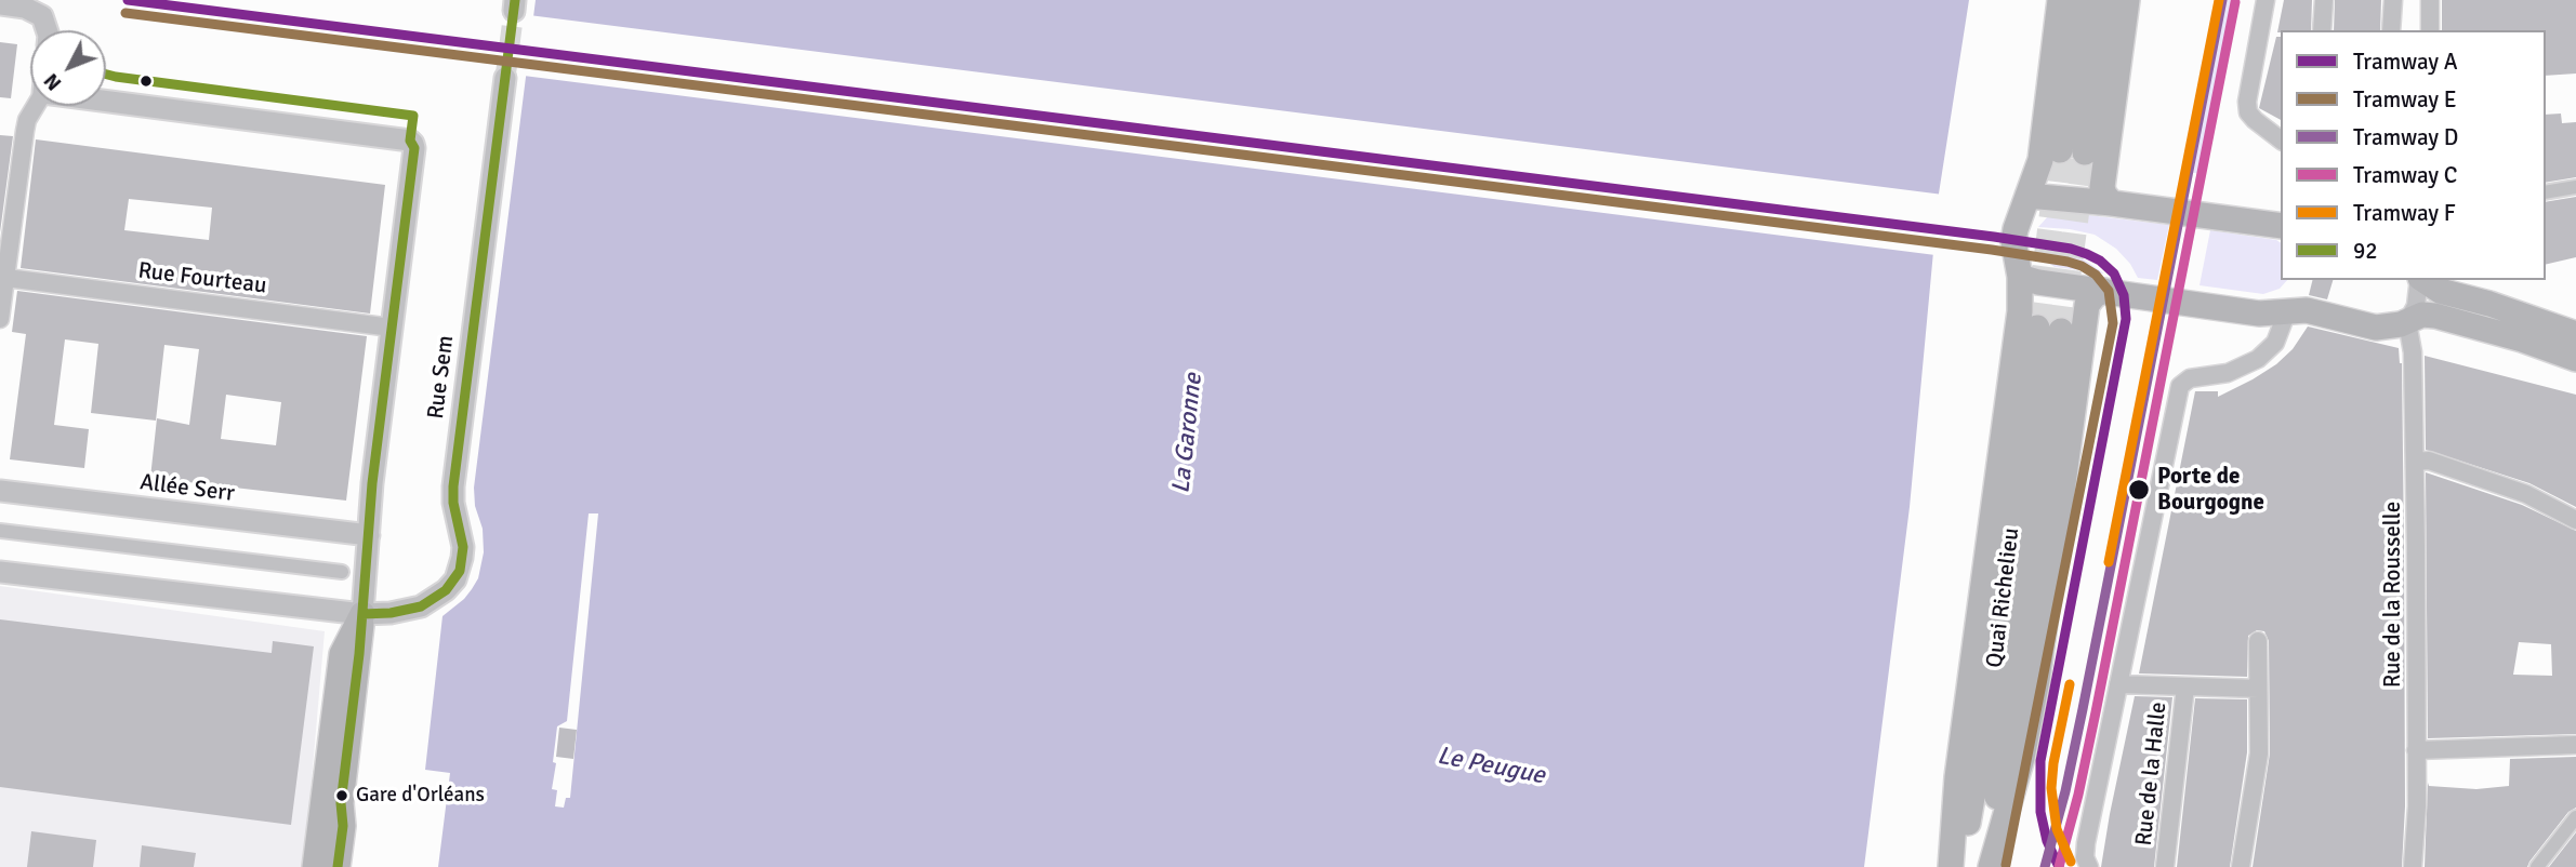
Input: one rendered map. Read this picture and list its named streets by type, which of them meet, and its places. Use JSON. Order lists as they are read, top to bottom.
{
  "streets": {
    "main road": ["Quai Richelieu"],
    "street": [
      "Rue Fourteau",
      "Rue Sem",
      "Allée Serr",
      "Rue de la Rousselle",
      "Rue de la Halle"
    ]
  },
  "water": ["La Garonne", "Le Peugue"],
  "places": ["Porte de Bourgogne", "Gare d'Orléans"],
  "lines": [
    "tram line A",
    "tram line D",
    "tram line F",
    "transit line 92",
    "tram line C",
    "tram line E"
  ],
  "legend": [
    "Tramway A",
    "Tramway E",
    "Tramway D",
    "Tramway C",
    "Tramway F",
    "92"
  ],
  "north": "bottom left"
}
